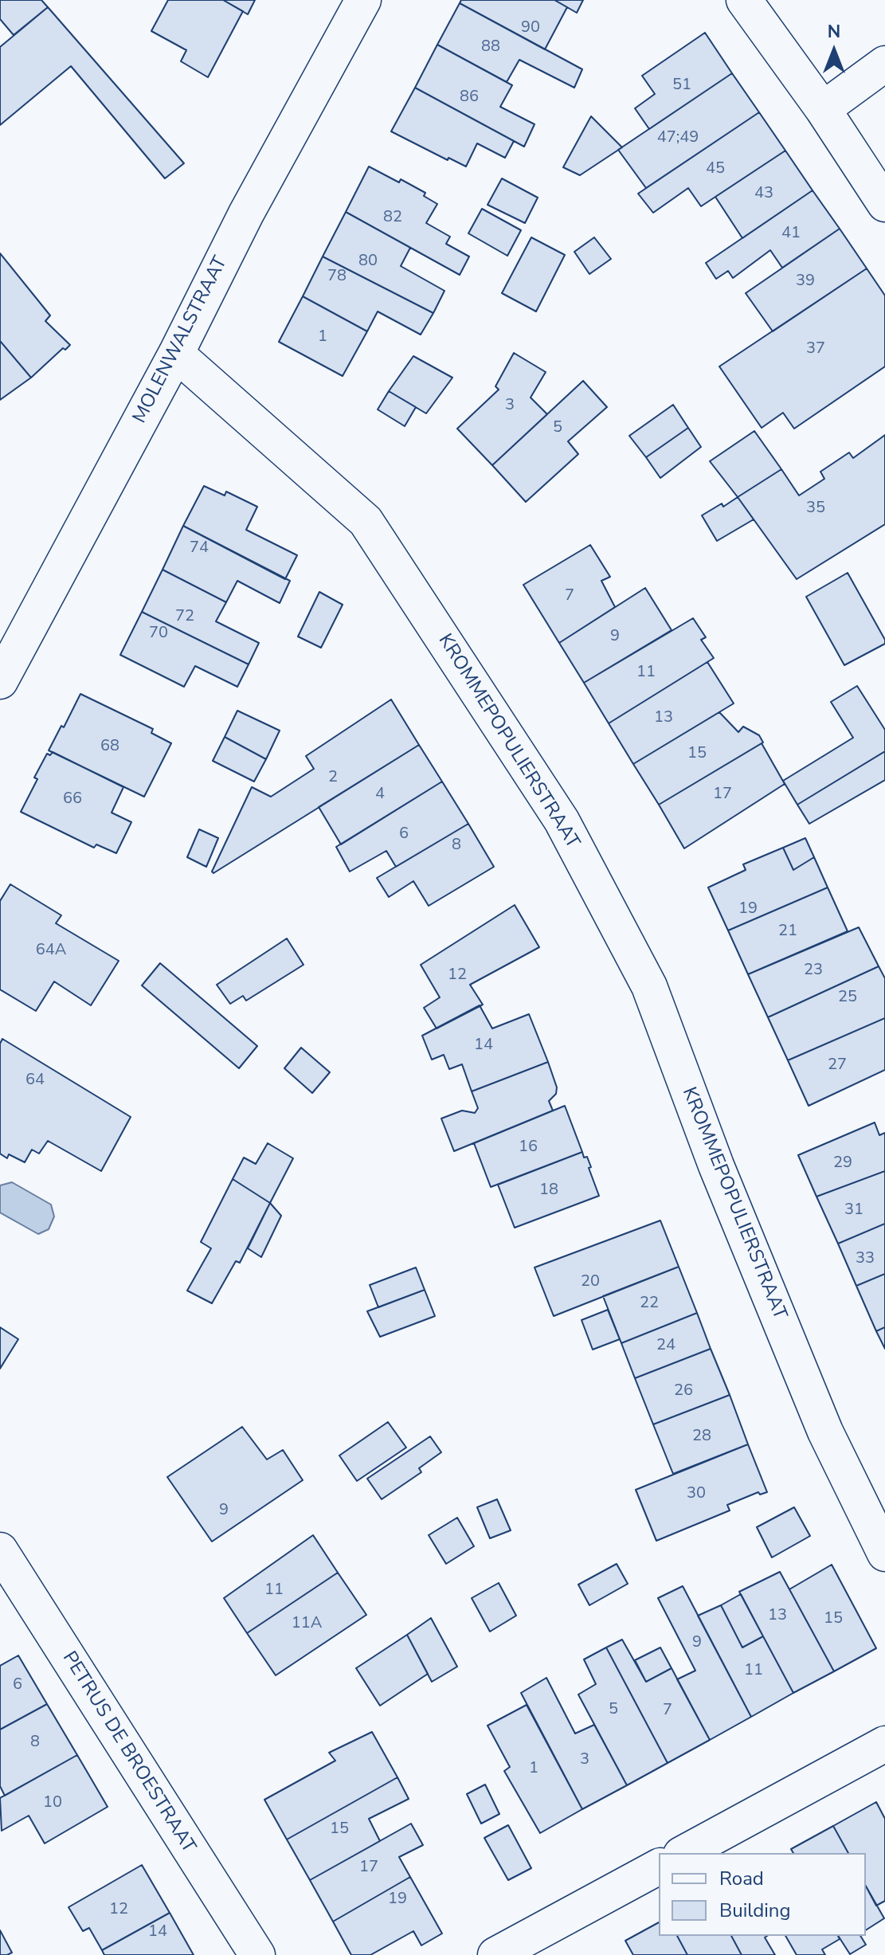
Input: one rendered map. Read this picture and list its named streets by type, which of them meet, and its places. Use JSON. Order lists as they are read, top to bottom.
{
  "streets": {
    "street": ["MOLENWALSTRAAT", "KROMMEPOPULIERSTRAAT", "PETRUS DE BROESTRAAT"]
  },
  "crossings": [
    ["MOLENWALSTRAAT", "KROMMEPOPULIERSTRAAT"]
  ],
  "house_numbers": [
    "90",
    "88",
    "51",
    "86",
    "47;49",
    "45",
    "43",
    "82",
    "41",
    "80",
    "78",
    "39",
    "1",
    "37",
    "3",
    "5",
    "35",
    "74",
    "7",
    "72",
    "70",
    "9",
    "11",
    "13",
    "68",
    "15",
    "2",
    "4",
    "17",
    "66",
    "6",
    "8",
    "19",
    "21",
    "64A",
    "23",
    "12",
    "25",
    "14",
    "27",
    "64",
    "16",
    "29",
    "18",
    "31",
    "33",
    "20",
    "22",
    "24",
    "26",
    "28",
    "30",
    "9",
    "11",
    "13",
    "15",
    "11A",
    "9",
    "11",
    "6",
    "5",
    "7",
    "8",
    "3",
    "1",
    "10",
    "15",
    "17",
    "19",
    "12",
    "14"
  ],
  "legend": ["Road", "Building"],
  "north": "top"
}
